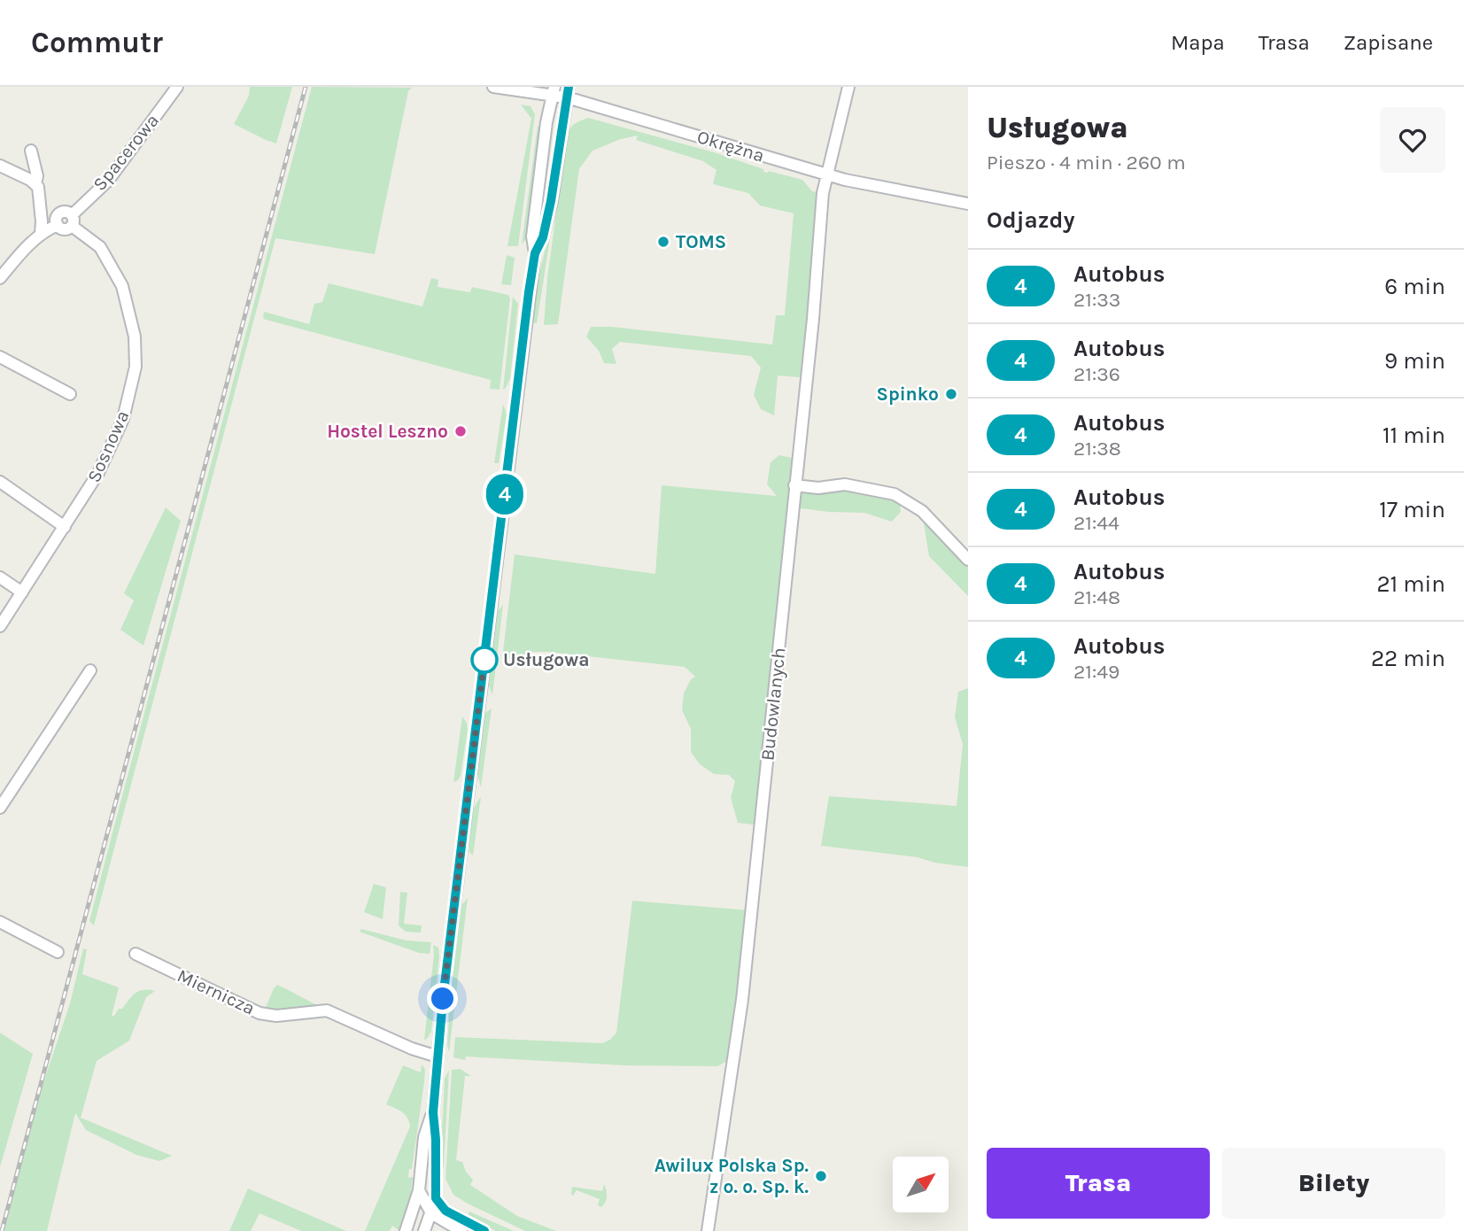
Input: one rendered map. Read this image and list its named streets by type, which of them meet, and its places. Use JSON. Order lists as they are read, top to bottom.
{
  "streets": {
    "street": [
      "Okrężna",
      "Spacerowa",
      "Sosnowa",
      "Budowlanych",
      "Miernicza"
    ]
  },
  "crossings": [
    ["Okrężna", "Budowlanych"],
    ["Spacerowa", "Sosnowa"]
  ],
  "places": [
    "TOMS",
    "Spinko",
    "Hostel Leszno",
    "Usługowa",
    "Awilux Polska Sp. z o. o. Sp. k."
  ],
  "lines": ["bus line 4"],
  "north": "top right",
  "page": {
    "header": "Commutr",
    "nav": ["Mapa", "Trasa", "Zapisane"],
    "on_map": "4",
    "heading": [
      ["Usługowa", "Pieszo · 4 min · 260 m"],
      "Odjazdy"
    ],
    "list": [
      {
        "mark": "4",
        "name": "Autobus",
        "note": "21:33",
        "value": "6 min"
      },
      {
        "mark": "4",
        "name": "Autobus",
        "note": "21:36",
        "value": "9 min"
      },
      {
        "mark": "4",
        "name": "Autobus",
        "note": "21:38",
        "value": "11 min"
      },
      {
        "mark": "4",
        "name": "Autobus",
        "note": "21:44",
        "value": "17 min"
      },
      {
        "mark": "4",
        "name": "Autobus",
        "note": "21:48",
        "value": "21 min"
      },
      {
        "mark": "4",
        "name": "Autobus",
        "note": "21:49",
        "value": "22 min"
      }
    ],
    "buttons": ["Trasa", "Bilety"]
  }
}
